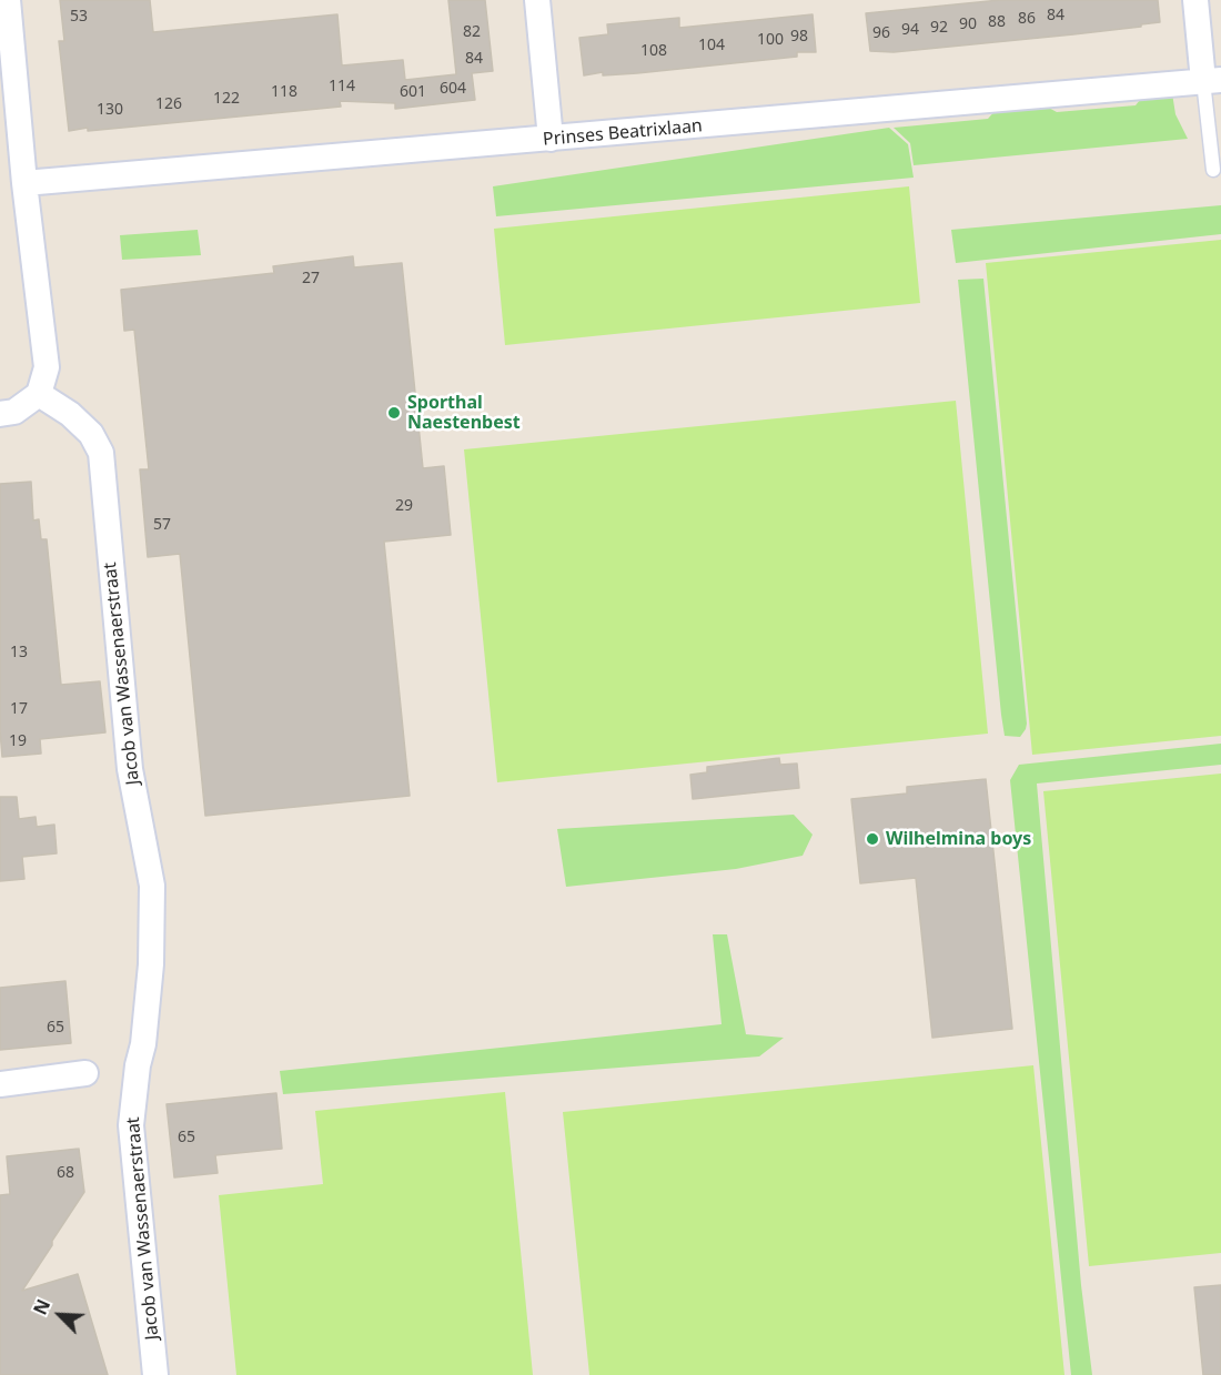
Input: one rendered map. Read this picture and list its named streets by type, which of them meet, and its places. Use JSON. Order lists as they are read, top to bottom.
{
  "streets": {
    "street": ["Prinses Beatrixlaan", "Jacob van Wassenaerstraat"]
  },
  "places": ["Sporthal Naestenbest", "Wilhelmina boys"],
  "house_numbers": [
    "84",
    "53",
    "86",
    "88",
    "90",
    "92",
    "94",
    "82",
    "96",
    "98",
    "100",
    "104",
    "108",
    "84",
    "114",
    "604",
    "118",
    "601",
    "122",
    "126",
    "130",
    "27",
    "29",
    "57",
    "13",
    "17",
    "19",
    "65",
    "65",
    "68"
  ],
  "north": "top left"
}
